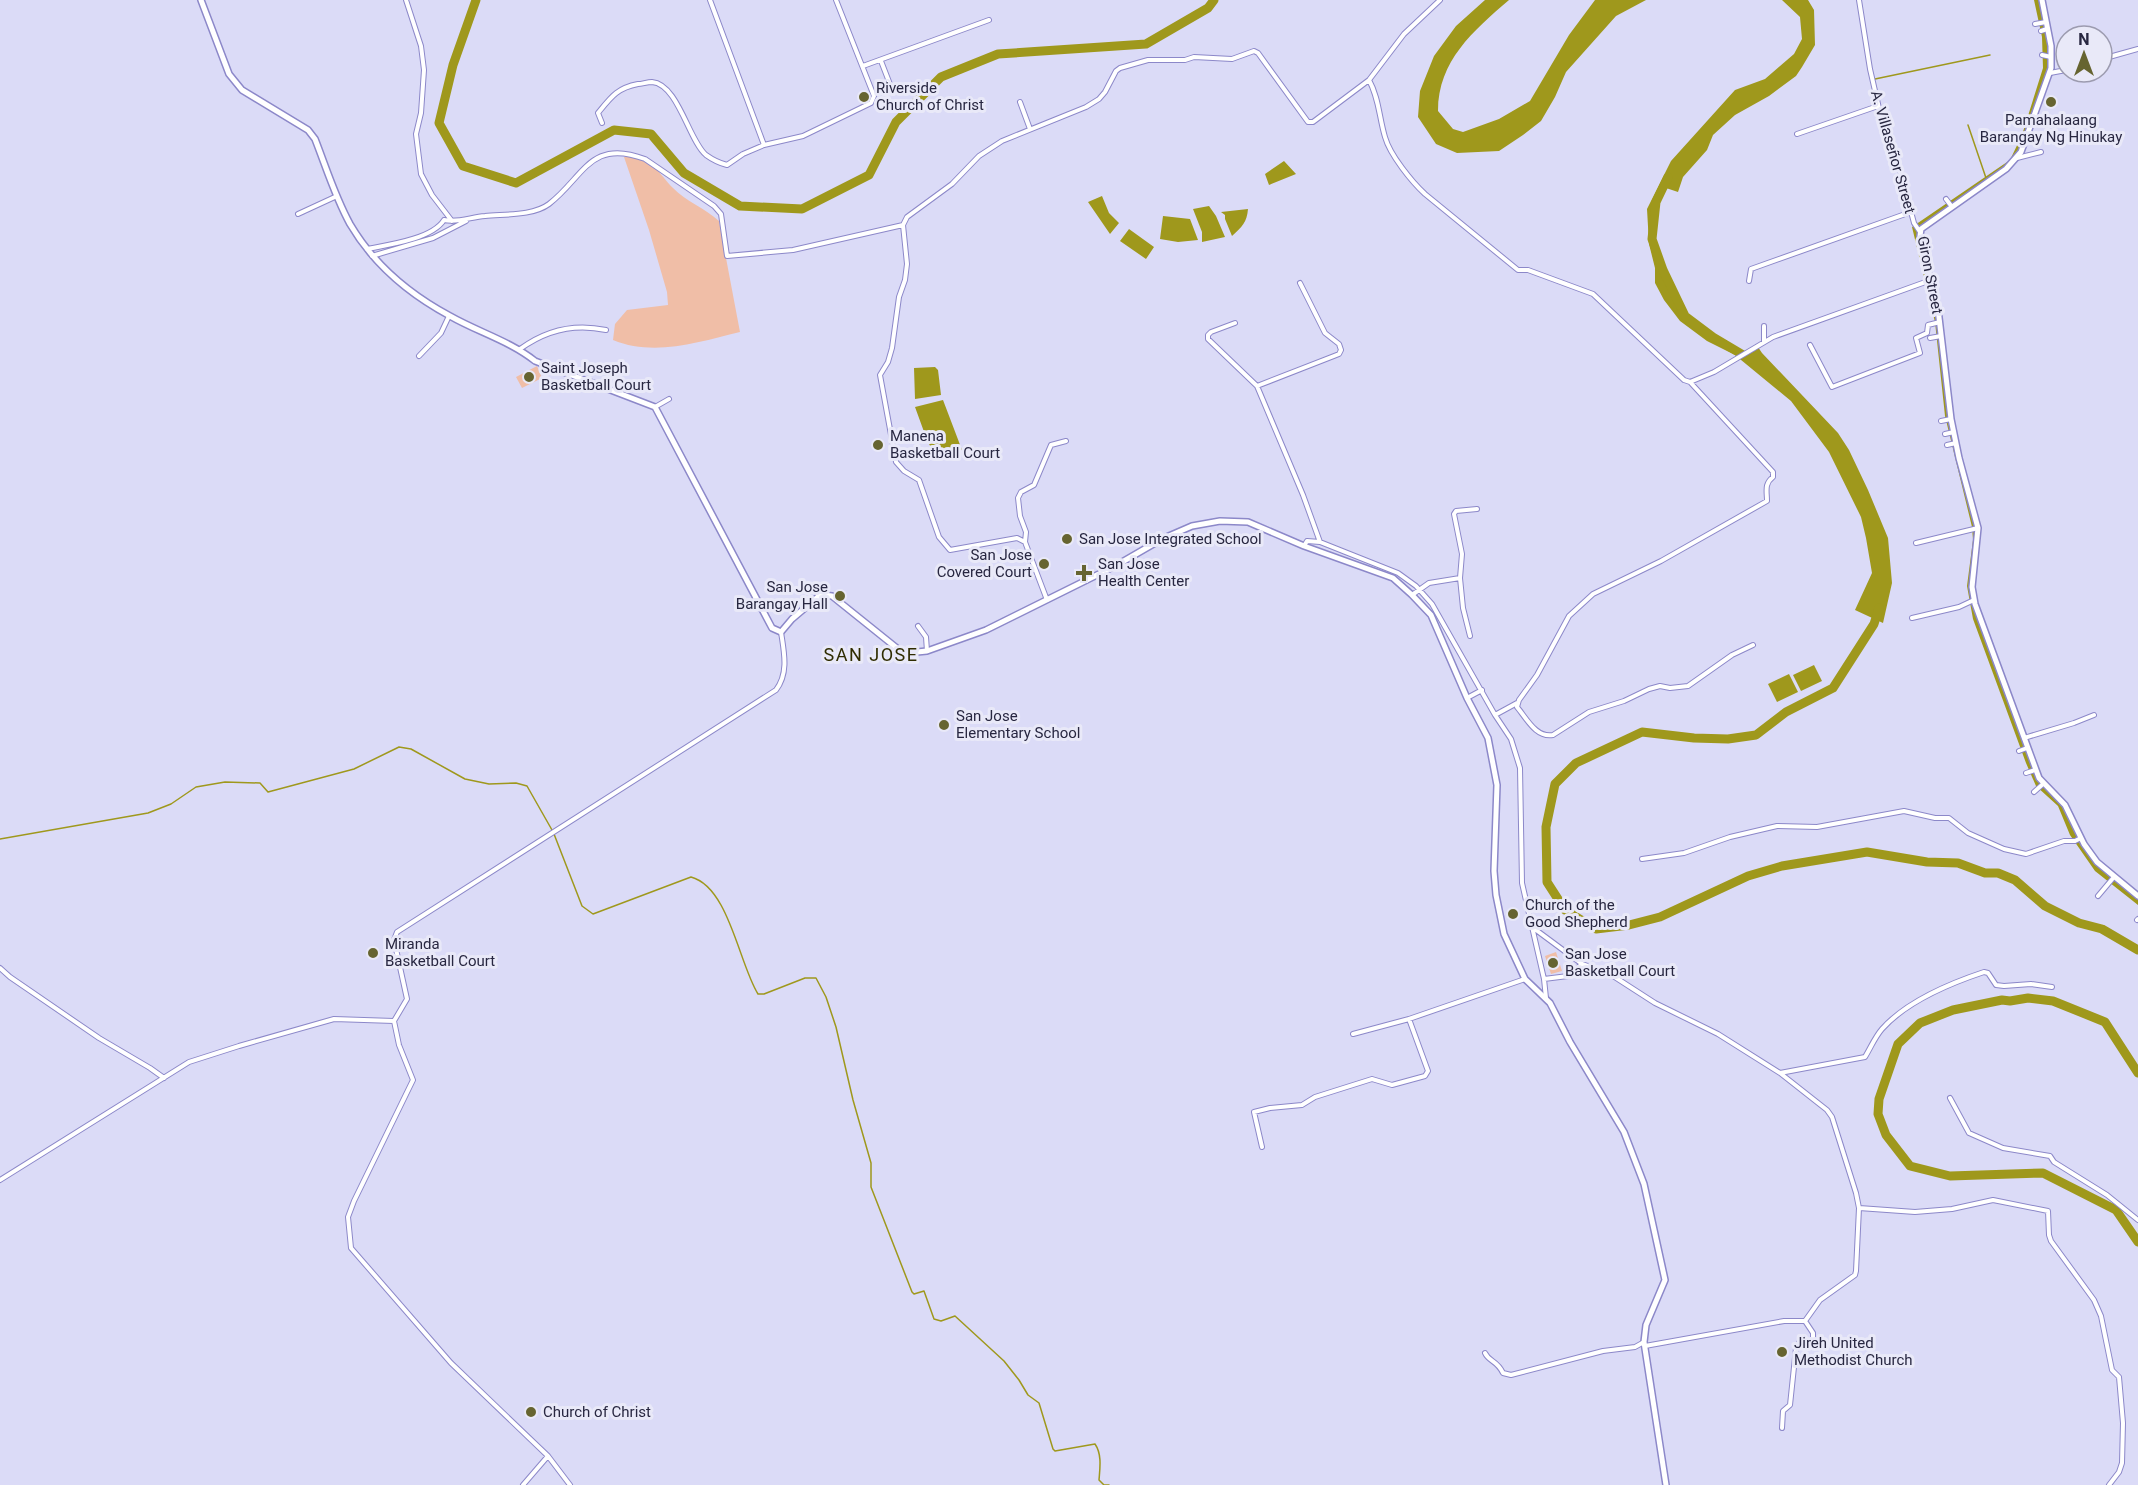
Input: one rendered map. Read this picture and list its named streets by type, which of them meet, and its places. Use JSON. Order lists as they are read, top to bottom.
{
  "streets": {
    "street": ["A. Villaseñor Street", "Giron Street"]
  },
  "crossings": [
    ["A. Villaseñor Street", "Giron Street"]
  ],
  "districts": ["SAN JOSE"],
  "places": {
    "other": [
      "Riverside Church of Christ",
      "Pamahalaang Barangay Ng Hinukay",
      "Saint Joseph Basketball Court",
      "Manena Basketball Court",
      "San Jose Integrated School",
      "San Jose Covered Court",
      "San Jose Barangay Hall",
      "San Jose Elementary School",
      "Church of the Good Shepherd",
      "Miranda Basketball Court",
      "San Jose Basketball Court",
      "Jireh United Methodist Church",
      "Church of Christ"
    ],
    "health": ["San Jose Health Center"]
  },
  "north": "top"
}
